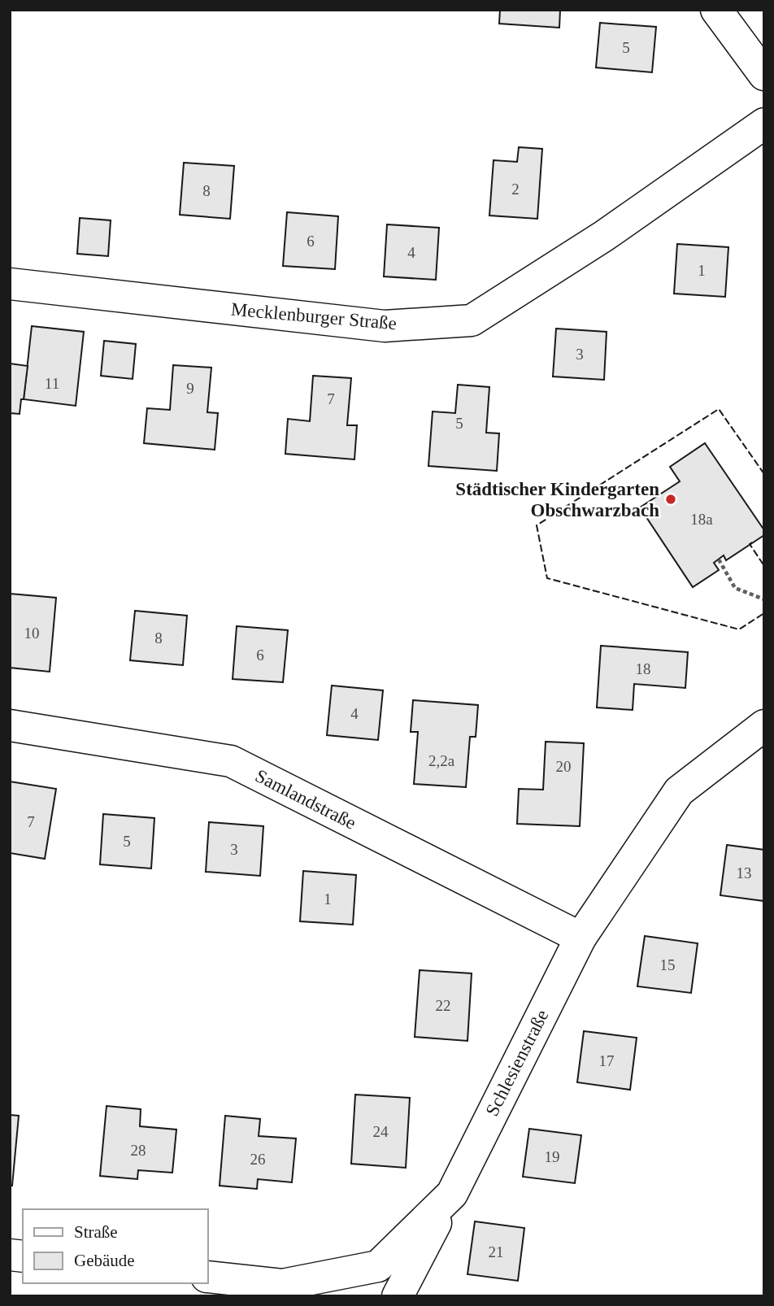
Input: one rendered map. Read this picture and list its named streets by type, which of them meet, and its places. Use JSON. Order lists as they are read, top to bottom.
{
  "streets": {
    "street": ["Mecklenburger Straße", "Samlandstraße", "Schlesienstraße"]
  },
  "crossings": [
    ["Samlandstraße", "Schlesienstraße"]
  ],
  "places": ["Städtischer Kindergarten Obschwarzbach"],
  "house_numbers": [
    "5",
    "2",
    "8",
    "6",
    "4",
    "1",
    "3",
    "11",
    "9",
    "7",
    "5",
    "18a",
    "10",
    "8",
    "6",
    "18",
    "4",
    "2,2a",
    "20",
    "7",
    "5",
    "3",
    "13",
    "1",
    "15",
    "22",
    "17",
    "24",
    "28",
    "19",
    "26",
    "21"
  ],
  "legend": ["Straße", "Gebäude"]
}
